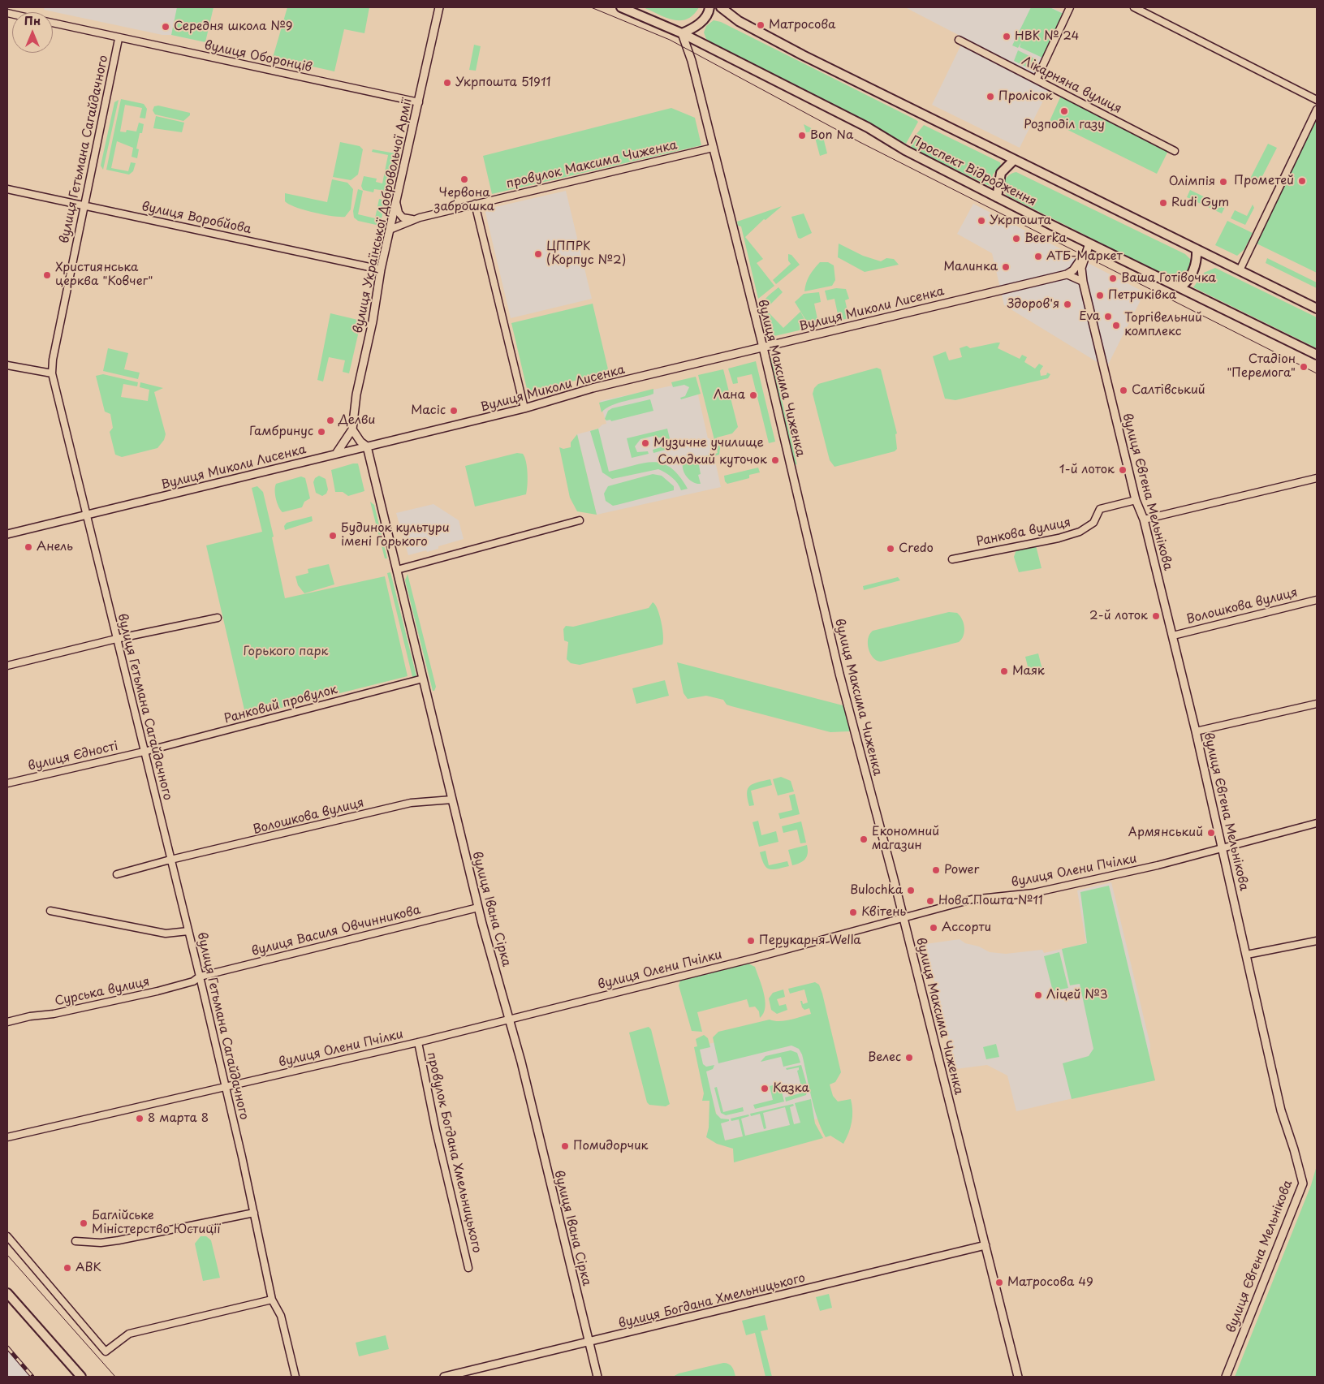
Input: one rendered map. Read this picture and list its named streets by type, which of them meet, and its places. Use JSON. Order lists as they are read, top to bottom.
{
  "streets": {
    "main road": ["Проспект Відродження"],
    "street": [
      "вулиця Оборонців",
      "Лікарняна вулиця",
      "вулиця Гетьмана Сагайдачного",
      "провулок Максима Чиженка",
      "вулиця Української Добровольчої Армії",
      "вулиця Воробйова",
      "Вулиця Миколи Лисенка",
      "вулиця Максима Чиженка",
      "вулиця Євгена Мельнікова",
      "Ранкова вулиця",
      "Волошкова вулиця",
      "Ранковий провулок",
      "вулиця Єдності",
      "вулиця Олени Пчілки",
      "вулиця Івана Сірка",
      "вулиця Василя Овчинникова",
      "Сурська вулиця",
      "провулок Богдана Хмельницького",
      "вулиця Богдана Хмельницького"
    ]
  },
  "crossings": [
    ["вулиця Оборонців", "вулиця Гетьмана Сагайдачного"],
    ["вулиця Оборонців", "вулиця Української Добровольчої Армії"],
    ["вулиця Гетьмана Сагайдачного", "вулиця Воробйова"],
    ["вулиця Гетьмана Сагайдачного", "Вулиця Миколи Лисенка"],
    ["вулиця Гетьмана Сагайдачного", "Волошкова вулиця"],
    ["вулиця Гетьмана Сагайдачного", "Ранковий провулок"],
    ["вулиця Гетьмана Сагайдачного", "вулиця Єдності"],
    ["вулиця Гетьмана Сагайдачного", "вулиця Олени Пчілки"],
    ["вулиця Гетьмана Сагайдачного", "вулиця Василя Овчинникова"],
    ["вулиця Гетьмана Сагайдачного", "Сурська вулиця"],
    ["провулок Максима Чиженка", "вулиця Української Добровольчої Армії"],
    ["провулок Максима Чиженка", "вулиця Максима Чиженка"],
    ["Проспект Відродження", "вулиця Максима Чиженка"],
    ["Проспект Відродження", "вулиця Євгена Мельнікова"],
    ["вулиця Української Добровольчої Армії", "вулиця Воробйова"],
    ["вулиця Української Добровольчої Армії", "Вулиця Миколи Лисенка"],
    ["Вулиця Миколи Лисенка", "вулиця Максима Чиженка"],
    ["Вулиця Миколи Лисенка", "вулиця Івана Сірка"],
    ["вулиця Максима Чиженка", "вулиця Олени Пчілки"],
    ["вулиця Максима Чиженка", "вулиця Богдана Хмельницького"],
    ["вулиця Євгена Мельнікова", "Ранкова вулиця"],
    ["вулиця Євгена Мельнікова", "Волошкова вулиця"],
    ["вулиця Євгена Мельнікова", "вулиця Олени Пчілки"],
    ["Волошкова вулиця", "вулиця Івана Сірка"],
    ["Ранковий провулок", "вулиця Єдності"],
    ["Ранковий провулок", "вулиця Івана Сірка"],
    ["вулиця Олени Пчілки", "вулиця Івана Сірка"],
    ["вулиця Олени Пчілки", "провулок Богдана Хмельницького"],
    ["вулиця Івана Сірка", "вулиця Василя Овчинникова"],
    ["вулиця Івана Сірка", "вулиця Богдана Хмельницького"],
    ["вулиця Василя Овчинникова", "Сурська вулиця"]
  ],
  "parks": ["Горького парк"],
  "places": [
    "Матросова",
    "Середня школа №9",
    "НВК № 24",
    "Укрпошта 51911",
    "Пролісок",
    "Розподіл газу",
    "Bon Na",
    "Червона заброшка",
    "Прометей",
    "Олімпія",
    "Rudi Gym",
    "Укрпошта",
    "Beerka",
    "ЦППРК (Корпус №2)",
    "АТБ-Маркет",
    "Малинка",
    "Християнська церква \"Ковчег\"",
    "Ваша Готівочка",
    "Петриківка",
    "Здоров'я",
    "Eva",
    "Торгівельний комплекс",
    "Стадіон \"Перемога\"",
    "Салтівський",
    "Лана",
    "Macic",
    "Делви",
    "Гамбринус",
    "Музичне училище",
    "Солодкий куточок",
    "1-й лоток",
    "Будинок культури імені Горького",
    "Анель",
    "Credo",
    "2-й лоток",
    "Маяк",
    "Армянський",
    "Економний магазин",
    "Power",
    "Bulochka",
    "Нова Пошта №11",
    "Квітень",
    "Ассорти",
    "Перукарня Wella",
    "Ліцей №3",
    "Велес",
    "Казка",
    "8 марта 8",
    "Помидорчик",
    "Баглійське Міністерство Юстиції",
    "АВК",
    "Матросова 49"
  ],
  "north": "top"
}
